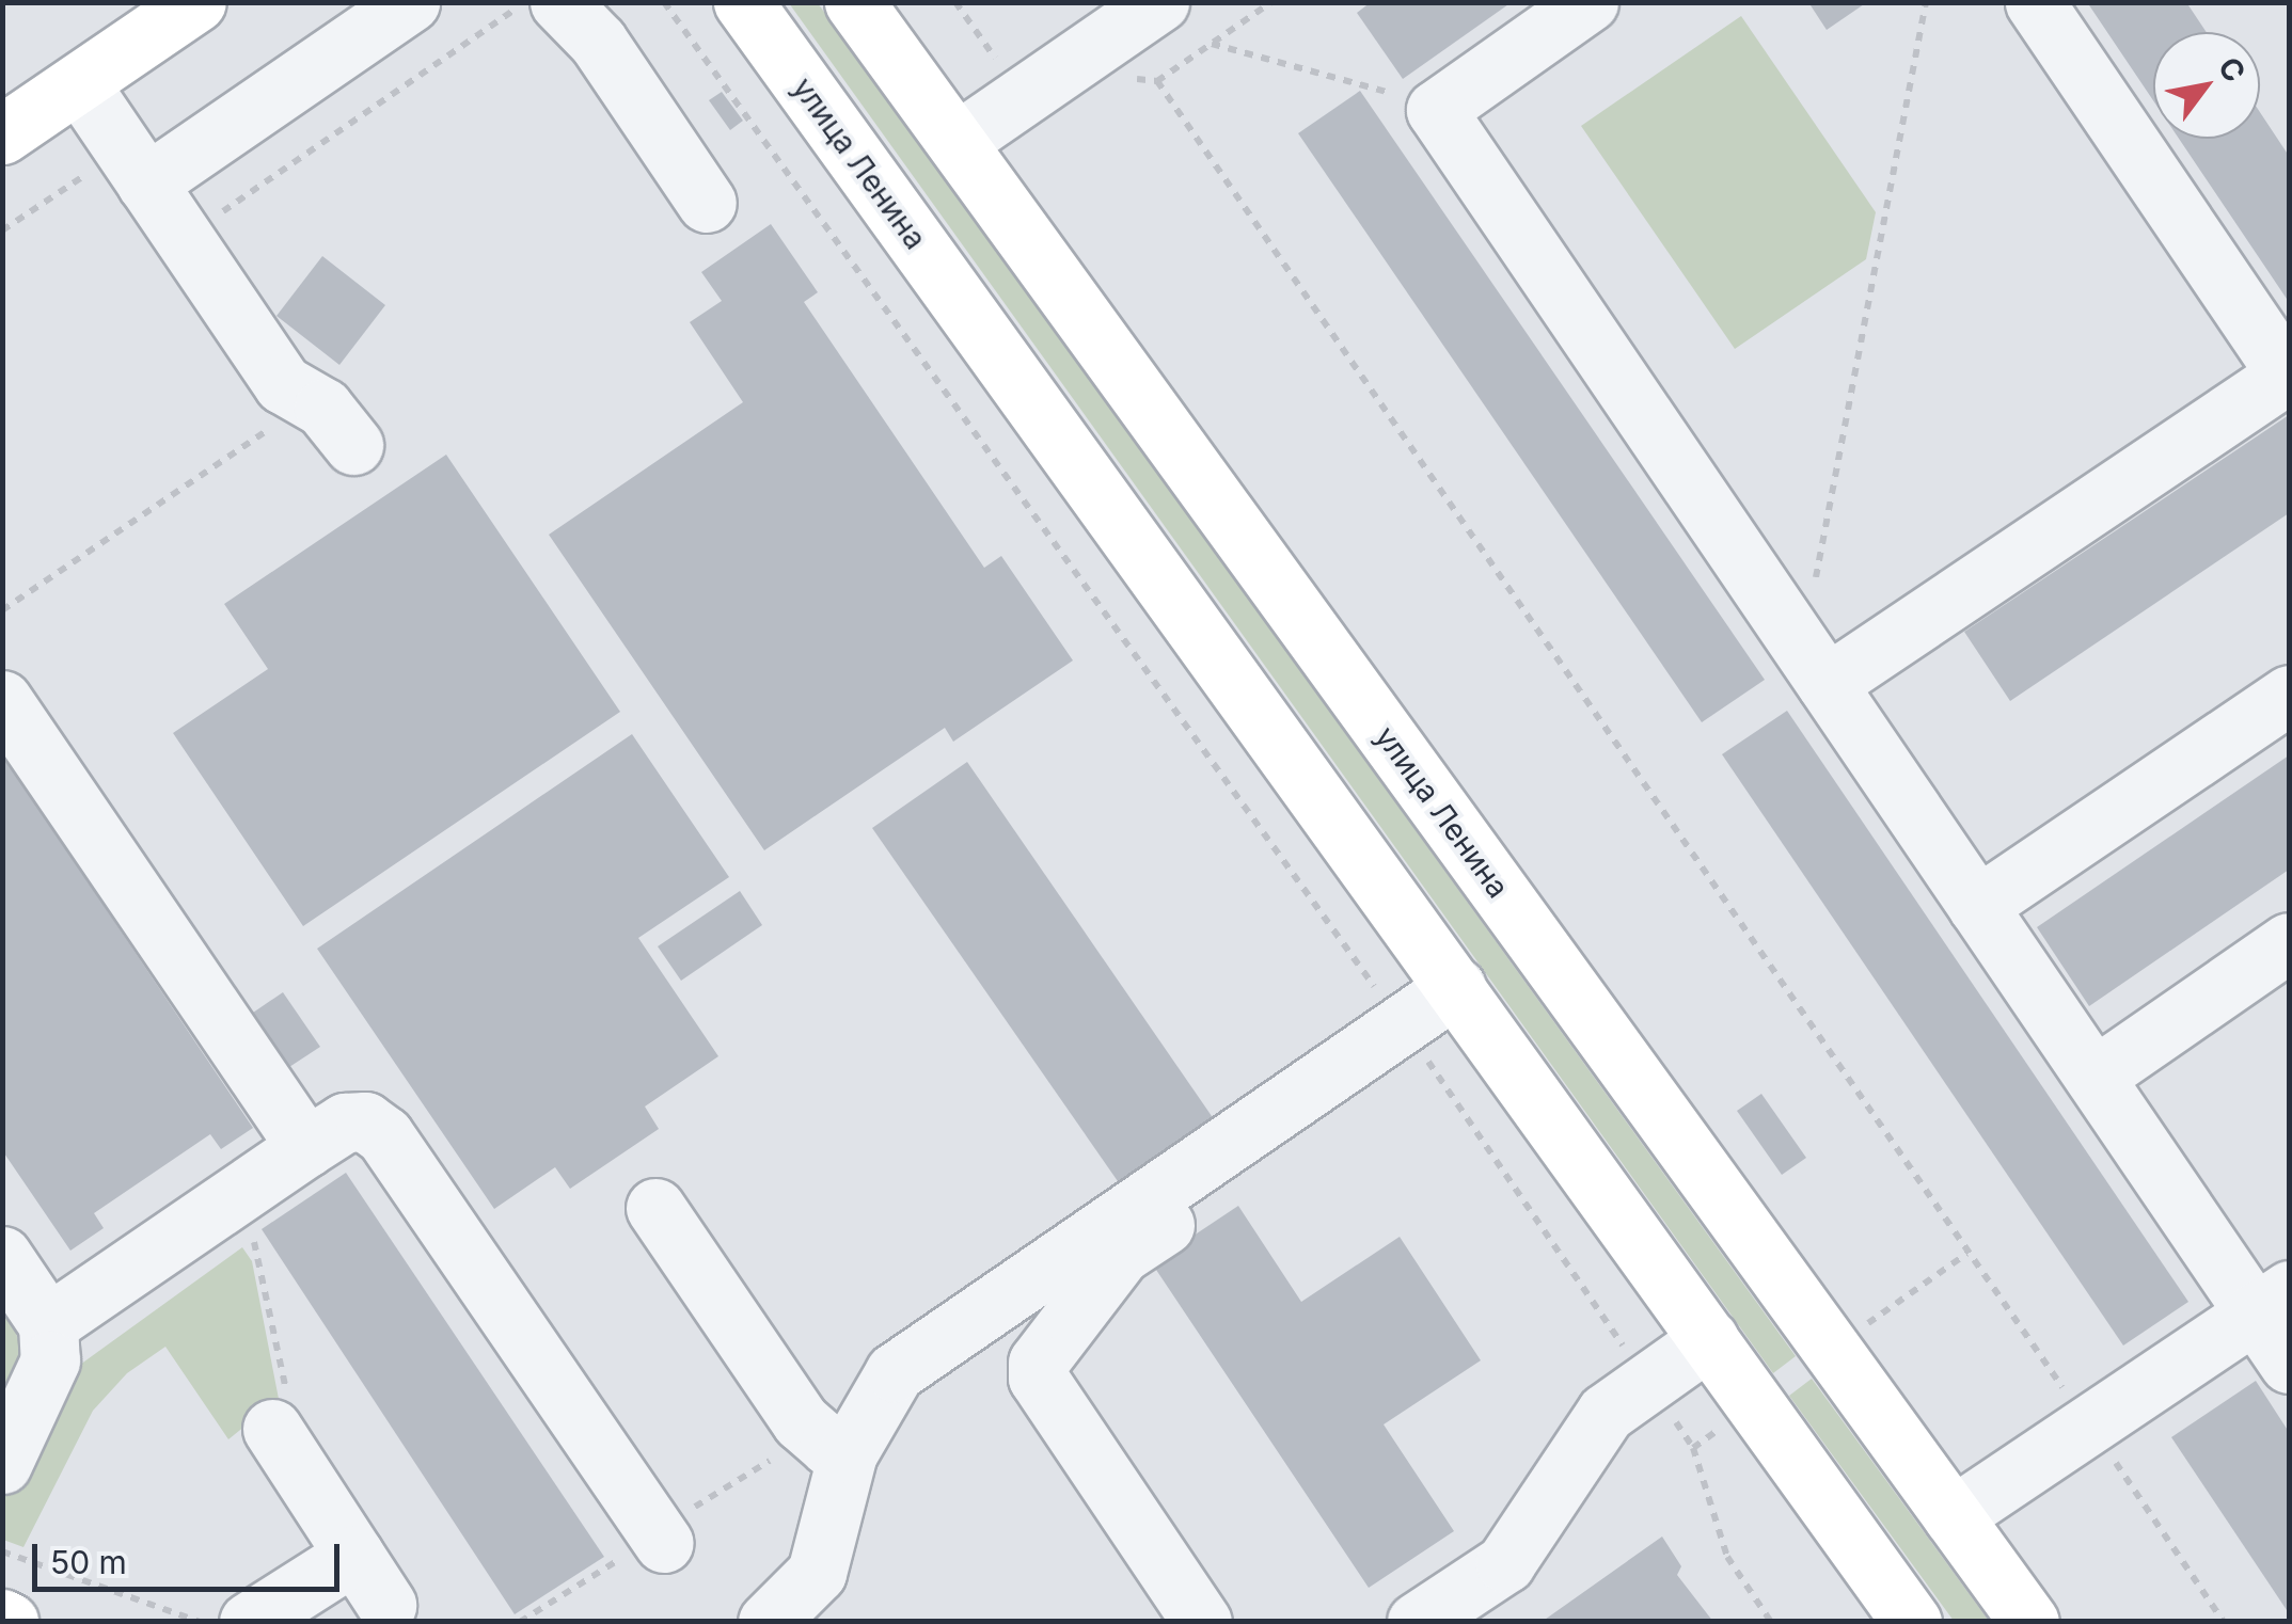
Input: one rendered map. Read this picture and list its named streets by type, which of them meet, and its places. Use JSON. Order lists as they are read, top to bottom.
{
  "streets": {
    "main road": ["улица Ленина"]
  },
  "scale_bar": "50 m",
  "north": "top right"
}
